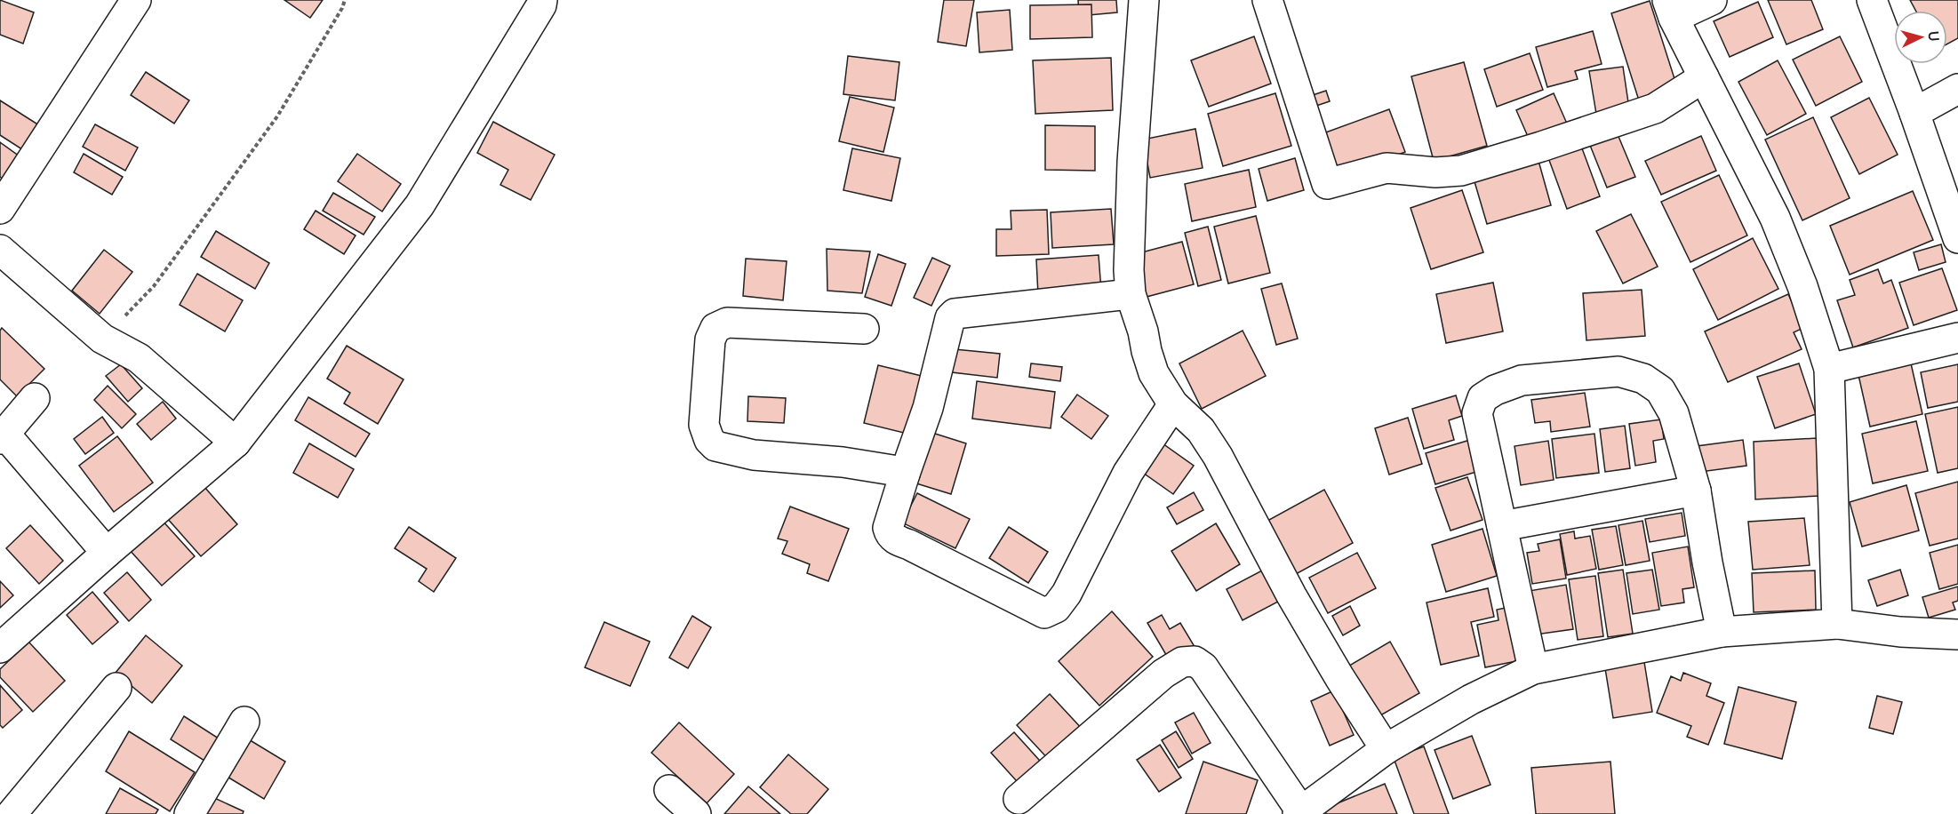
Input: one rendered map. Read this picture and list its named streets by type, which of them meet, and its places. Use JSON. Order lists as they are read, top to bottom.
{
  "north": "right"
}
